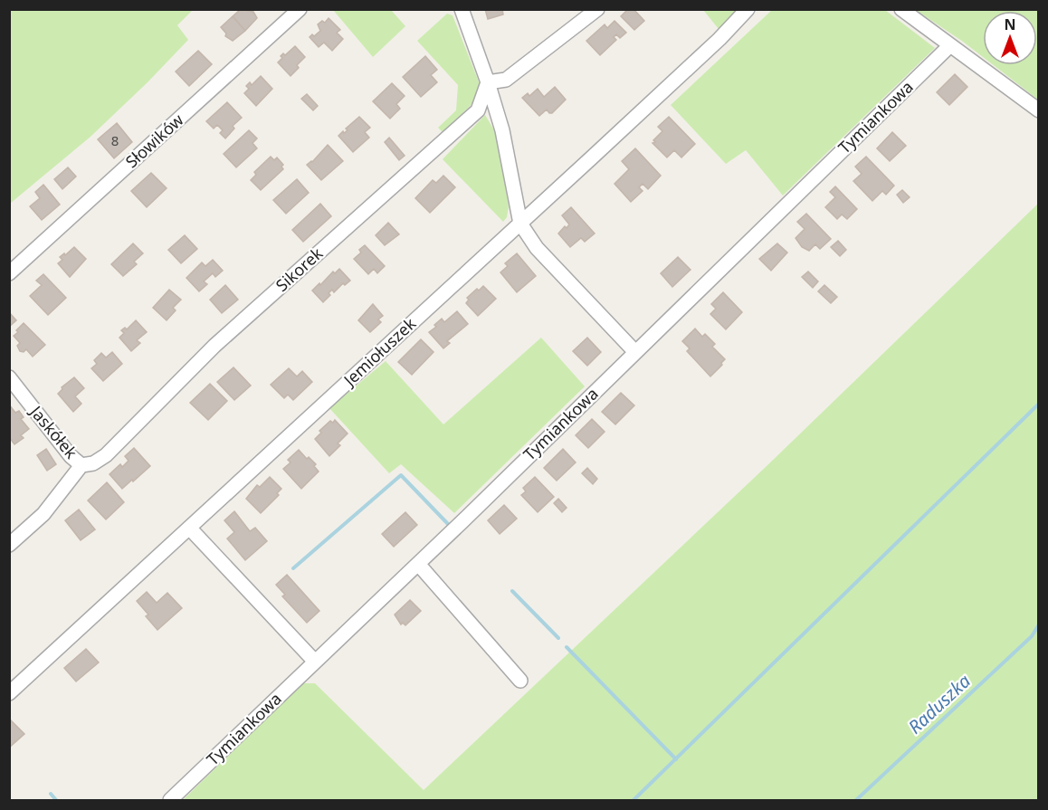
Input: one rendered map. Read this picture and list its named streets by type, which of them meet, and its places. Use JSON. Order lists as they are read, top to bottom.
{
  "streets": {
    "street": [
      "Tymiankowa",
      "Słowików",
      "Sikorek",
      "Jemiołuszek",
      "Jaskółek"
    ]
  },
  "crossings": [
    ["Sikorek", "Jaskółek"]
  ],
  "water": ["Raduszka"],
  "house_numbers": ["8"],
  "north": "top"
}
